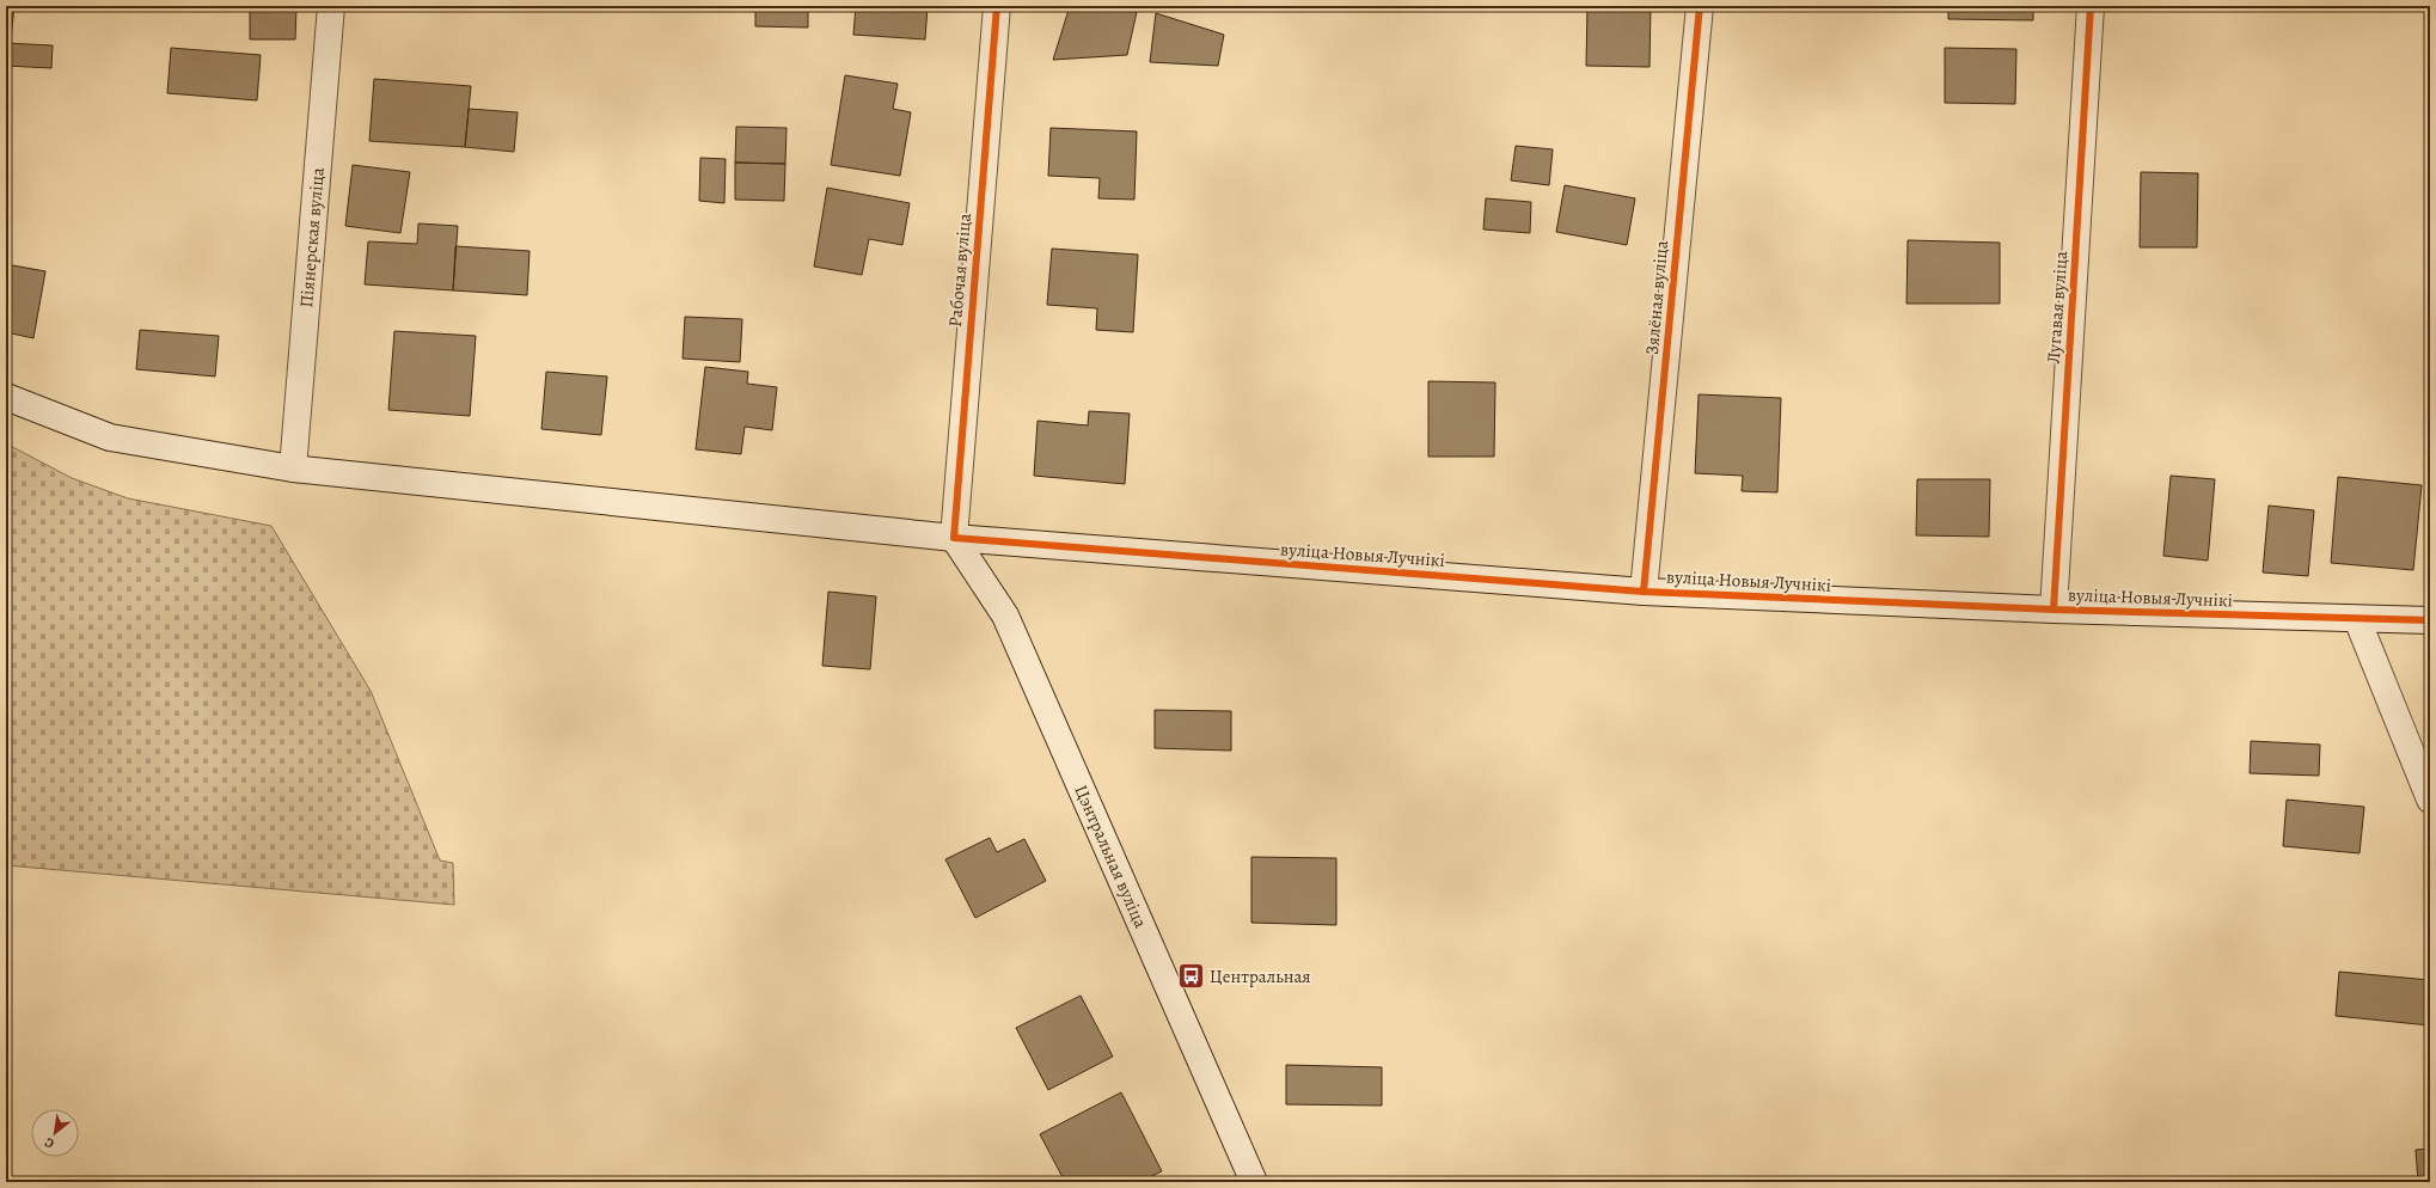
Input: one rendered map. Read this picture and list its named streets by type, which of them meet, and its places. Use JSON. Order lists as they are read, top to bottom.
{
  "streets": {
    "street": [
      "Піянерская вуліца",
      "Рабочая вуліца",
      "Зялёная вуліца",
      "Лугавая вуліца",
      "вуліца Новыя Лучнікі",
      "Цэнтральная вуліца"
    ]
  },
  "crossings": [
    ["Піянерская вуліца", "вуліца Новыя Лучнікі"],
    ["Рабочая вуліца", "вуліца Новыя Лучнікі"],
    ["Рабочая вуліца", "Цэнтральная вуліца"],
    ["Зялёная вуліца", "вуліца Новыя Лучнікі"],
    ["Лугавая вуліца", "вуліца Новыя Лучнікі"],
    ["вуліца Новыя Лучнікі", "Цэнтральная вуліца"]
  ],
  "places": {
    "bus stop": ["Центральная"]
  },
  "north": "bottom left"
}
